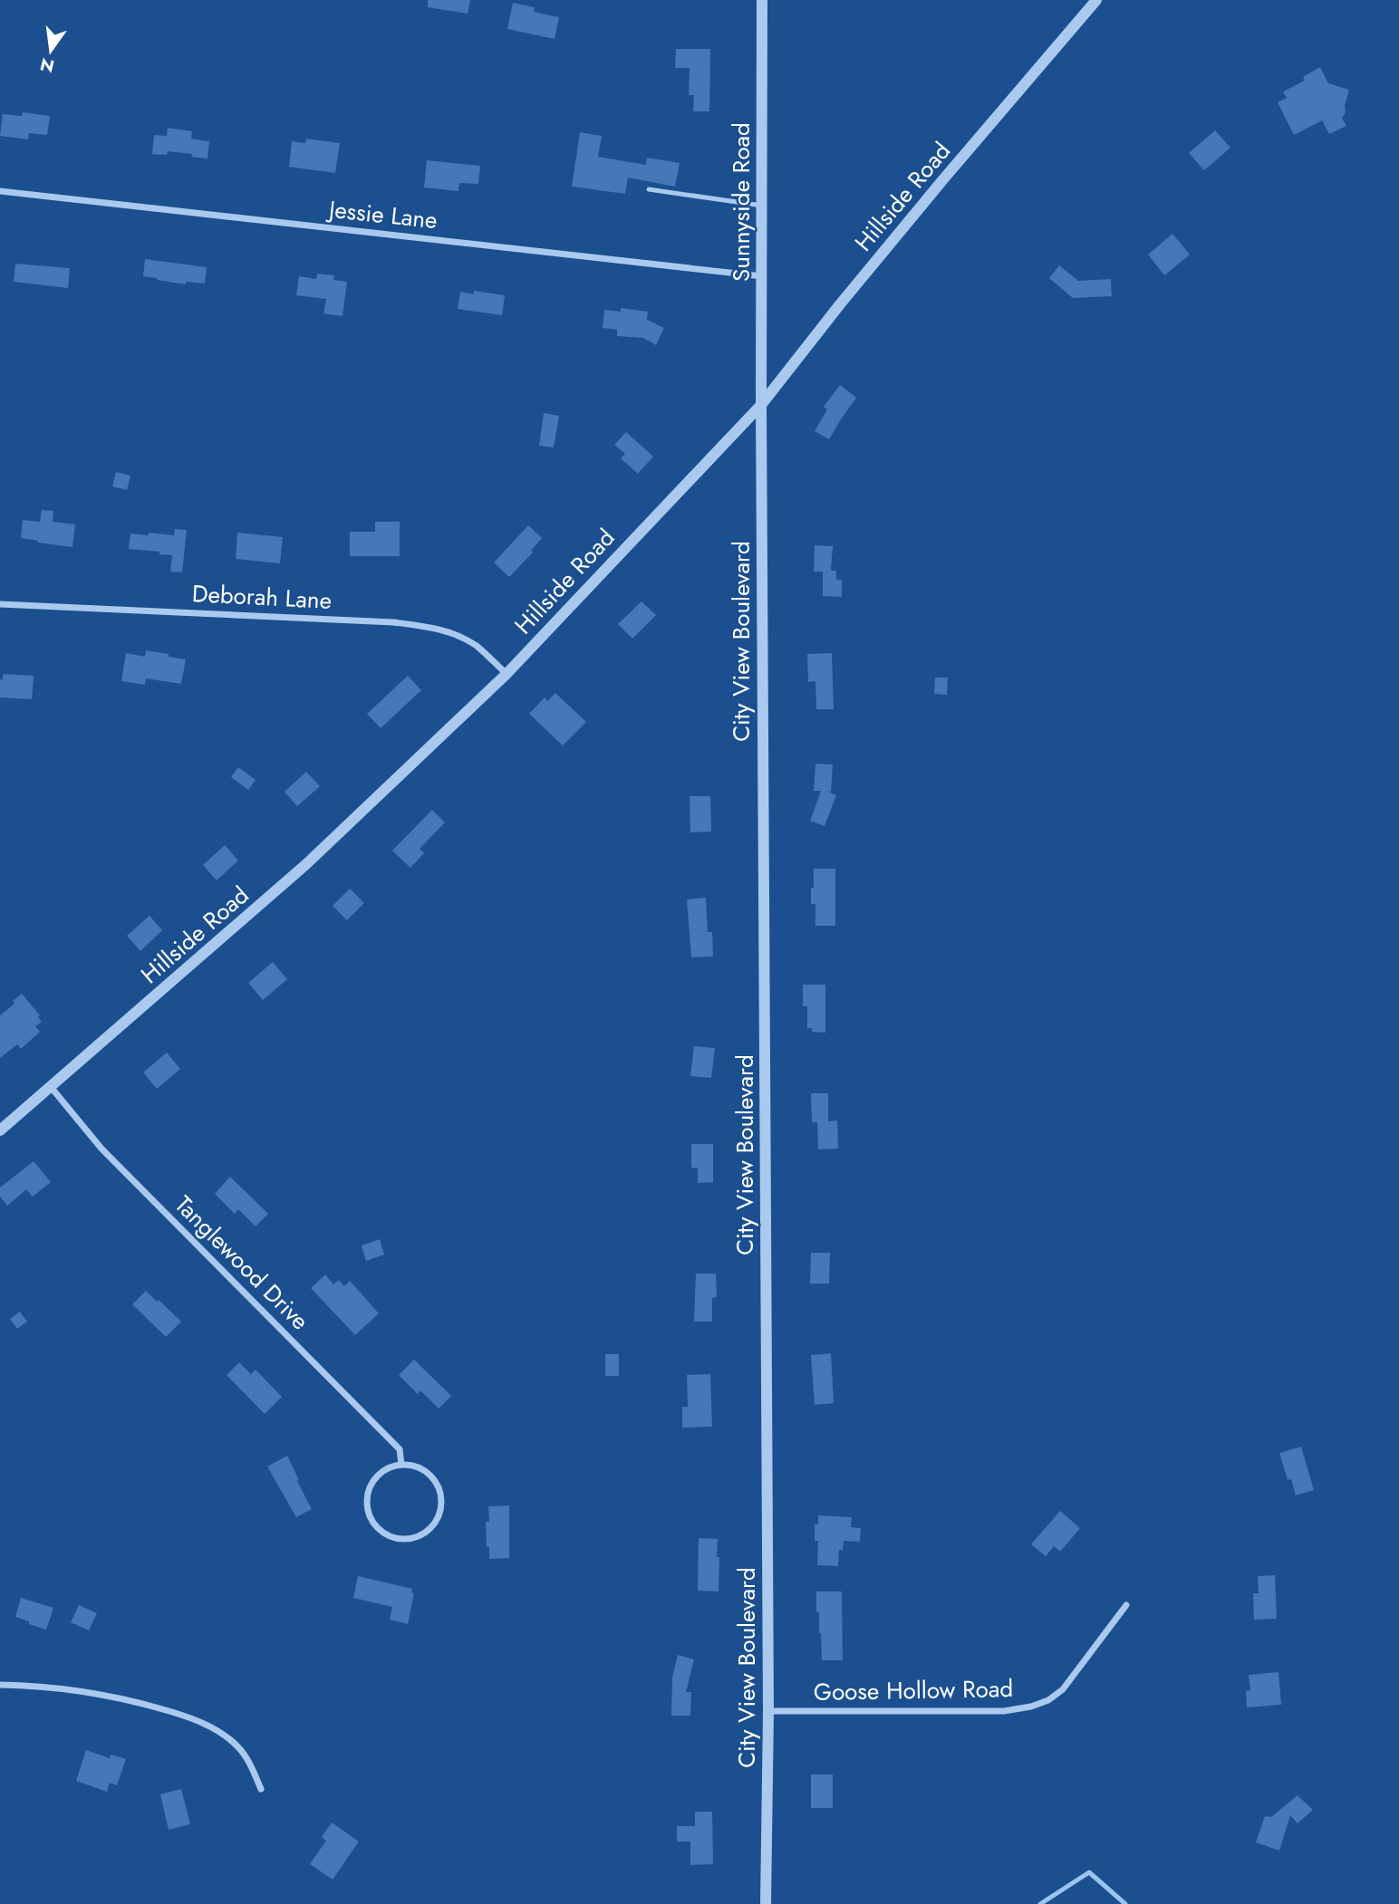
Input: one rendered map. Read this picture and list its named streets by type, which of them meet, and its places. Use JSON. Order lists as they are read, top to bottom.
{
  "streets": {
    "street": [
      "Hillside Road",
      "Sunnyside Road",
      "Jessie Lane",
      "Deborah Lane",
      "City View Boulevard",
      "Tanglewood Drive",
      "Goose Hollow Road"
    ]
  },
  "crossings": [
    ["Hillside Road", "Sunnyside Road"],
    ["Hillside Road", "Deborah Lane"],
    ["Hillside Road", "City View Boulevard"],
    ["Hillside Road", "Tanglewood Drive"],
    ["Sunnyside Road", "Jessie Lane"],
    ["Sunnyside Road", "City View Boulevard"],
    ["City View Boulevard", "Goose Hollow Road"]
  ],
  "north": "bottom"
}
